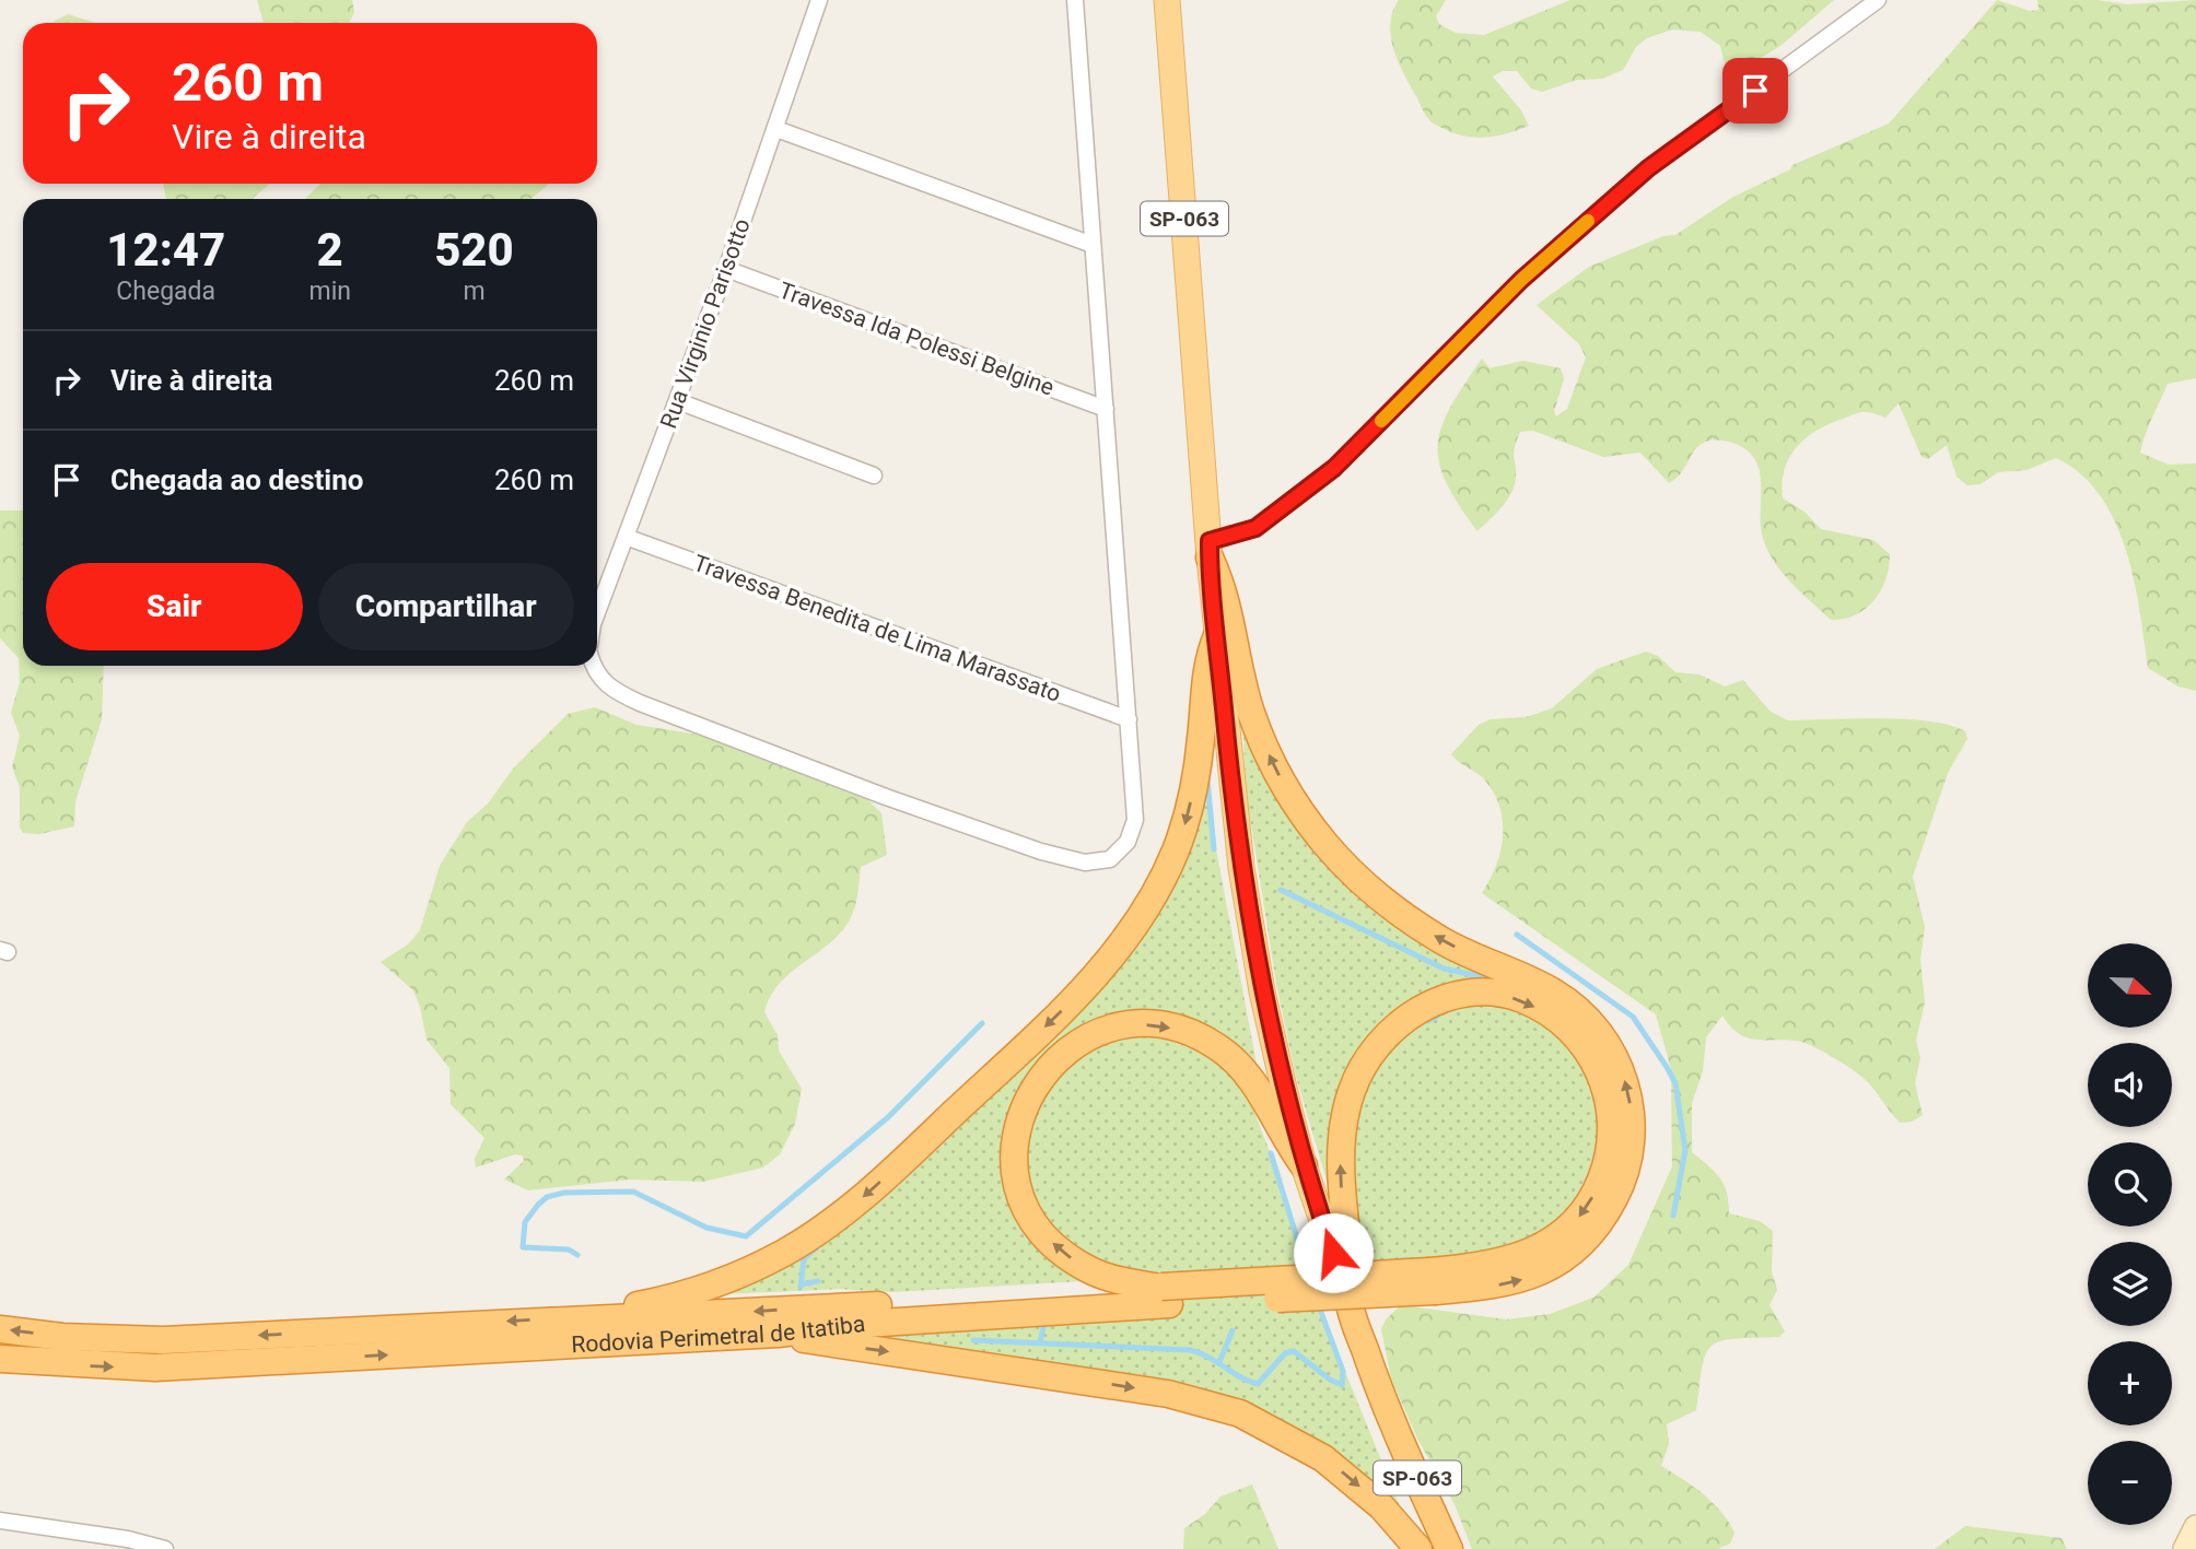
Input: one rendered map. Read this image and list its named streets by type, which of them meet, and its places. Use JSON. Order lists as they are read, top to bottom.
{
  "streets": {
    "highway": ["SP-063", "Rodovia Perimetral de Itatiba"],
    "street": ["Rua Virginio Parisotto", "Travessa Ida Polessi Belgine", "Travessa Benedita de Lima Marassato"]
  },
  "crossings": [
    ["Rua Virginio Parisotto", "Travessa Ida Polessi Belgine"],
    ["Rua Virginio Parisotto", "Travessa Benedita de Lima Marassato"]
  ],
  "north": "right",
  "page": {
    "turn": ["260 m", "Vire à direita"],
    "eta": [
      "12:47",
      "Chegada",
      "2",
      "min",
      "520",
      "m"
    ],
    "list": [
      {
        "name": "Vire à direita",
        "value": "260 m"
      },
      {
        "name": "Chegada ao destino",
        "value": "260 m"
      }
    ],
    "buttons": ["Sair", "Compartilhar"],
    "map_buttons": ["+", "−"]
  }
}
